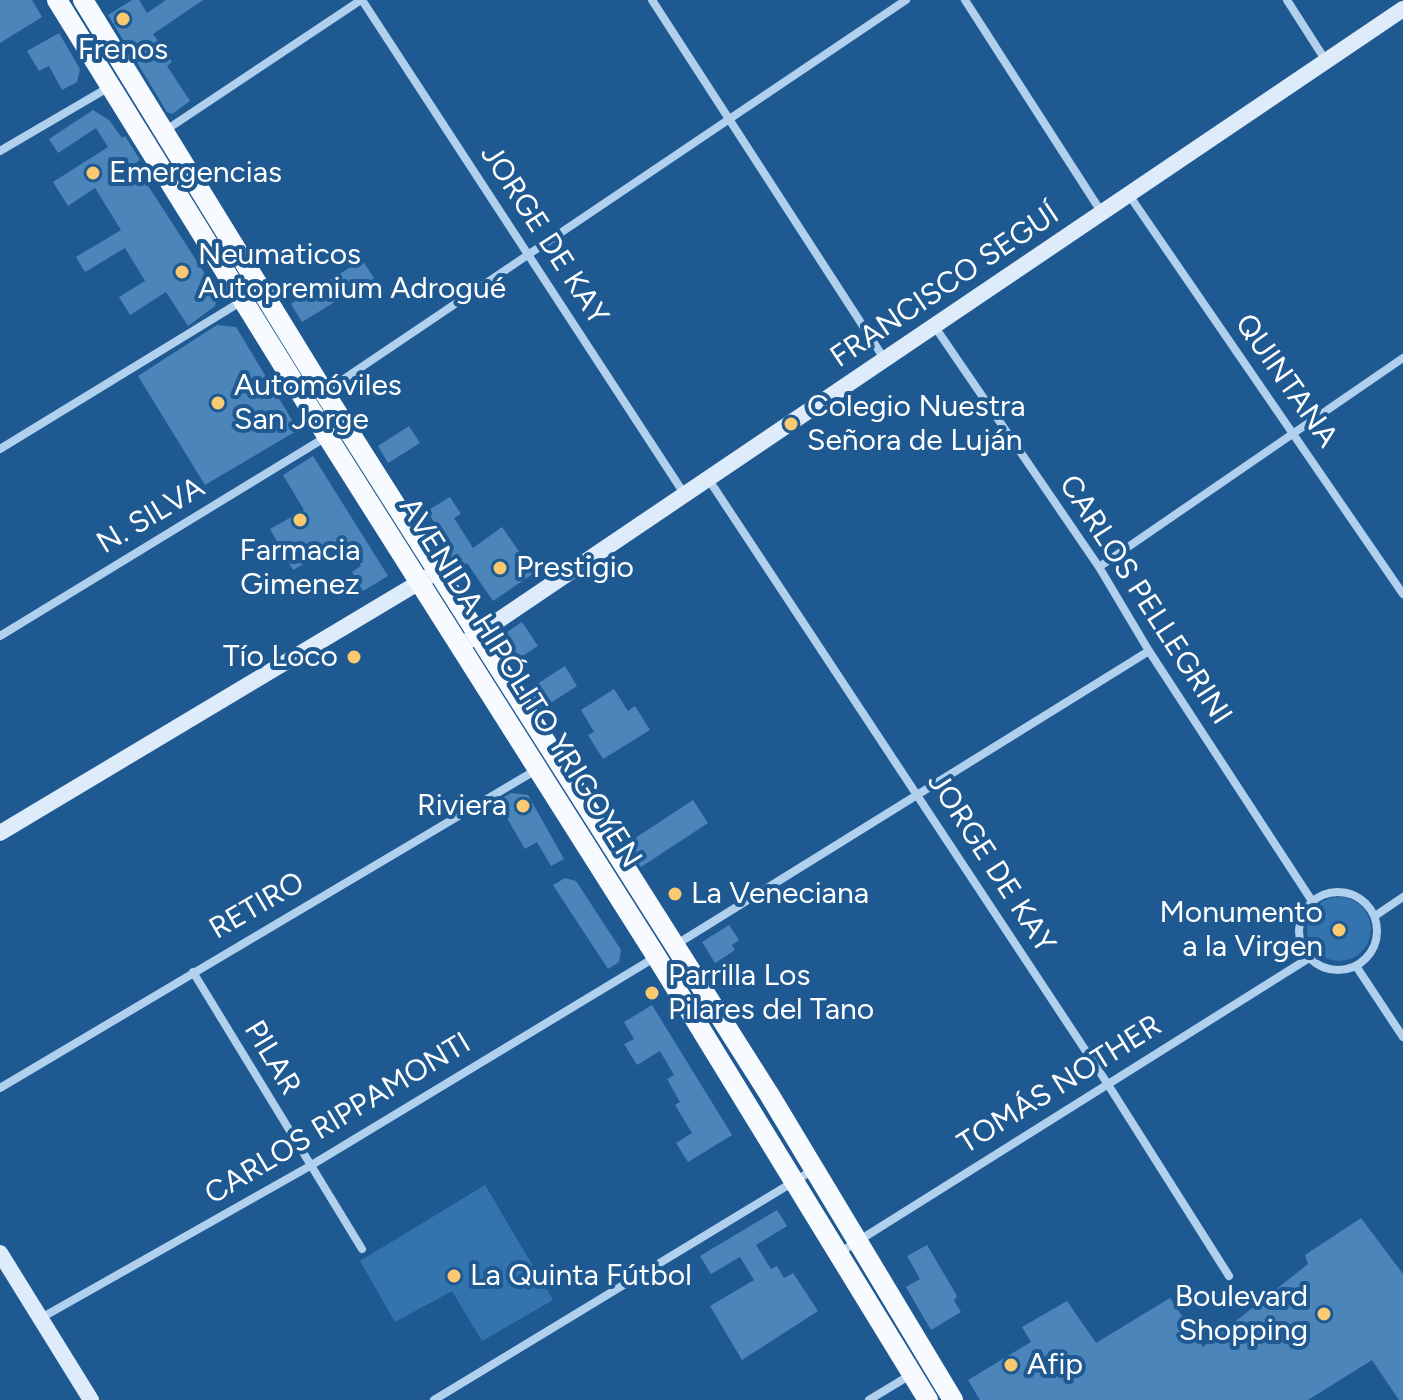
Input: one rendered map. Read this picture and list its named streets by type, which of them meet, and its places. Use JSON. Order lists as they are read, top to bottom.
{
  "streets": {
    "main road": ["AVENIDA HIPÓLITO YRIGOYEN"],
    "street": [
      "JORGE DE KAY",
      "FRANCISCO SEGUÍ",
      "QUINTANA",
      "N. SILVA",
      "CARLOS PELLEGRINI",
      "RETIRO",
      "PILAR",
      "TOMÁS NOTHER",
      "CARLOS RIPPAMONTI"
    ]
  },
  "crossings": [
    ["JORGE DE KAY", "FRANCISCO SEGUÍ"],
    ["JORGE DE KAY", "TOMÁS NOTHER"],
    ["FRANCISCO SEGUÍ", "QUINTANA"],
    ["FRANCISCO SEGUÍ", "CARLOS PELLEGRINI"],
    ["FRANCISCO SEGUÍ", "AVENIDA HIPÓLITO YRIGOYEN"],
    ["N. SILVA", "AVENIDA HIPÓLITO YRIGOYEN"],
    ["CARLOS PELLEGRINI", "TOMÁS NOTHER"],
    ["AVENIDA HIPÓLITO YRIGOYEN", "RETIRO"],
    ["AVENIDA HIPÓLITO YRIGOYEN", "TOMÁS NOTHER"],
    ["AVENIDA HIPÓLITO YRIGOYEN", "CARLOS RIPPAMONTI"],
    ["RETIRO", "PILAR"],
    ["PILAR", "CARLOS RIPPAMONTI"]
  ],
  "places": [
    "Frenos",
    "Emergencias",
    "Neumaticos Autopremium Adrogué",
    "Automóviles San Jorge",
    "Colegio Nuestra Señora de Luján",
    "Farmacia Gimenez",
    "Prestigio",
    "Tío Loco",
    "Riviera",
    "La Veneciana",
    "Monumento a la Virgen",
    "Parrilla Los Pilares del Tano",
    "La Quinta Fútbol",
    "Boulevard Shopping",
    "Afip"
  ]
}
